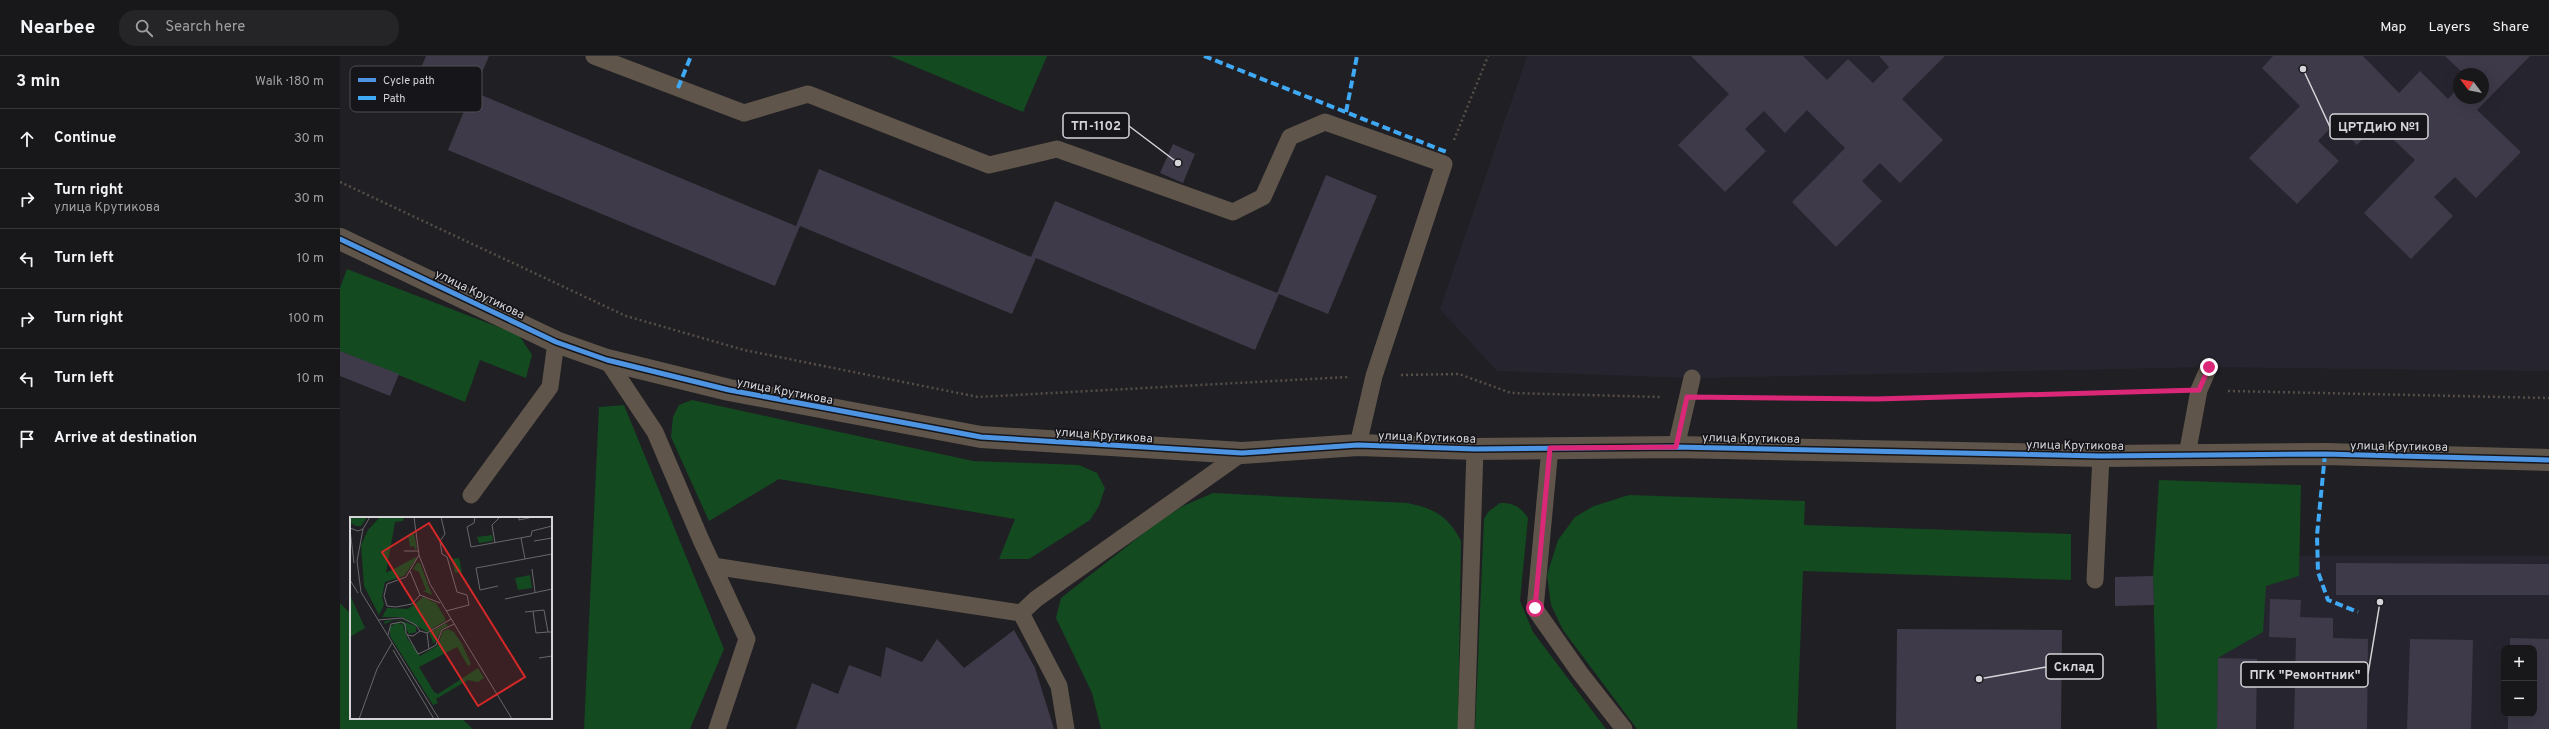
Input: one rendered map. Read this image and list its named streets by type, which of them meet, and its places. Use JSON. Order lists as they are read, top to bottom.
{
  "streets": {
    "street": ["улица Крутикова"]
  },
  "places": [
    "ЦРТДиЮ №1",
    "ТП-1102",
    "ПГК \"Ремонтник\"",
    "Склад"
  ],
  "legend": ["Cycle path", "Path"],
  "north": "top left",
  "page": {
    "header": "Nearbee",
    "search": "Search here",
    "nav": ["Map", "Layers", "Share"],
    "heading": ["3 min", "Walk · 180 m"],
    "list": [
      ["Continue", "30 m"],
      ["Turn right", "улица Крутикова", "30 m"],
      ["Turn left", "10 m"],
      ["Turn right", "100 m"],
      ["Turn left", "10 m"],
      "Arrive at destination"
    ],
    "map_buttons": ["+", "−"]
  }
}
